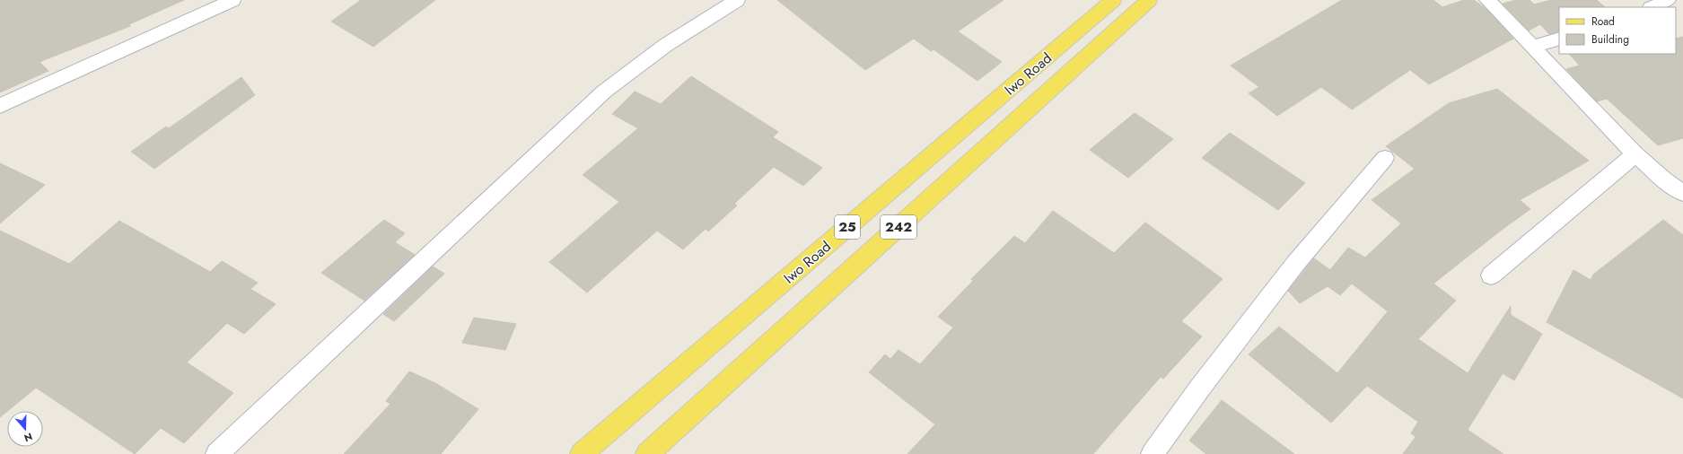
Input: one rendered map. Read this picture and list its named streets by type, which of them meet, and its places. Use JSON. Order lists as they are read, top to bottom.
{
  "streets": {
    "main road": ["Iwo Road", "25", "242"]
  },
  "legend": ["Road", "Building"],
  "north": "bottom"
}
